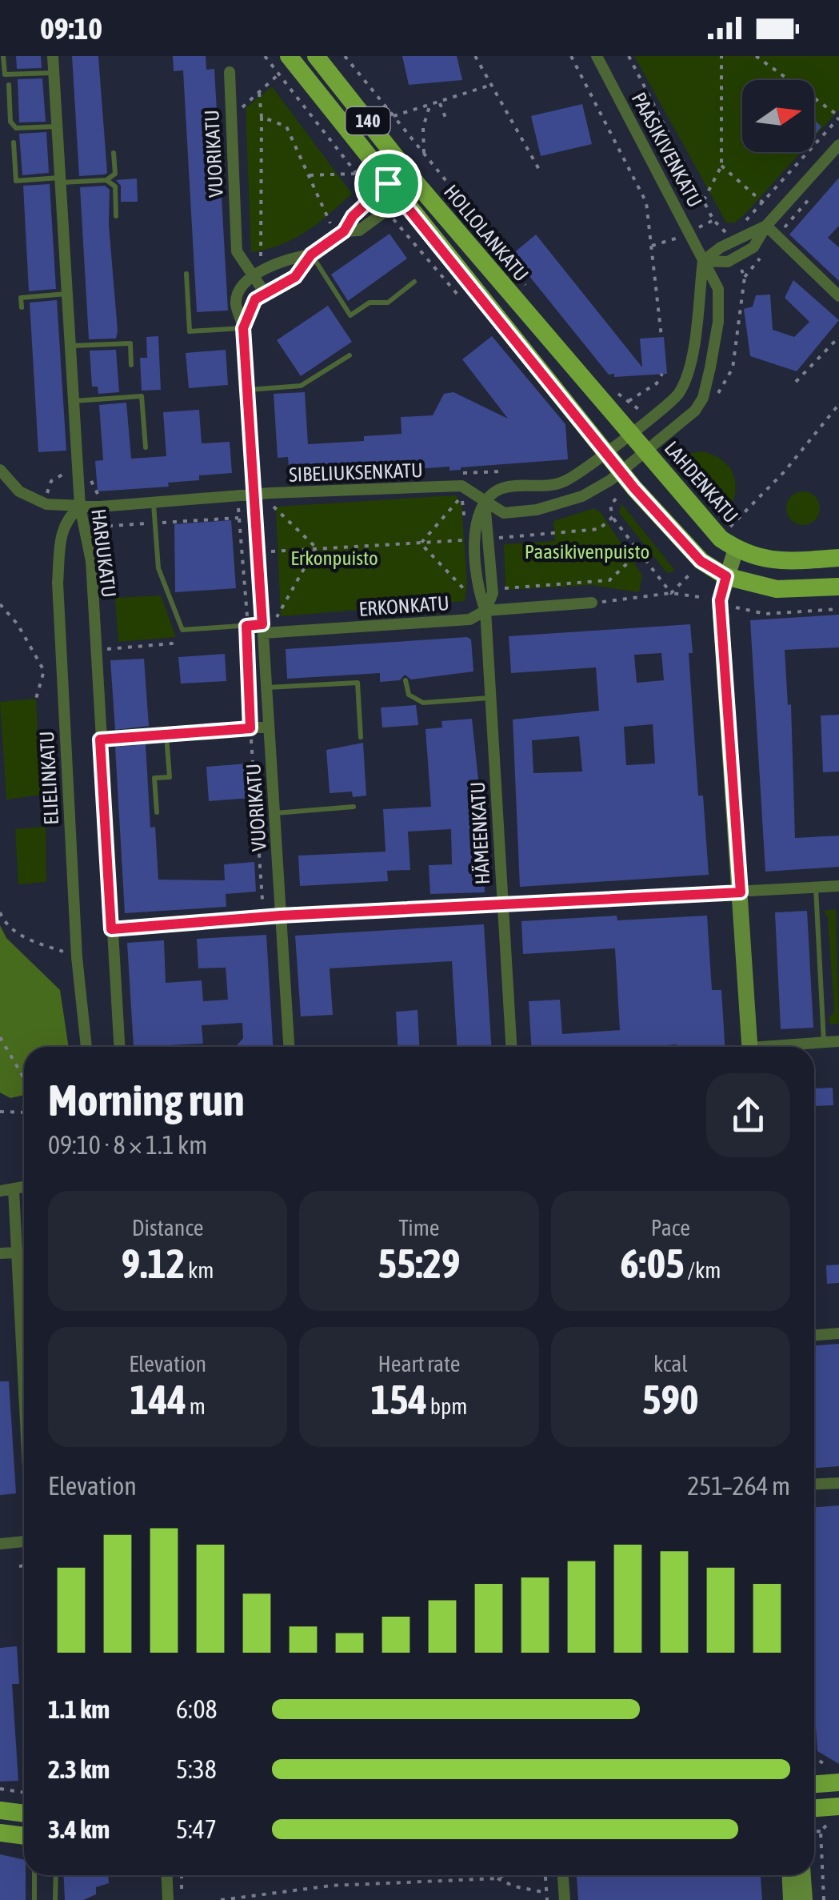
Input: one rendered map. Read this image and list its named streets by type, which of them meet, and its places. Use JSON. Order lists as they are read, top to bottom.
{
  "streets": {
    "main road": ["140", "HOLLOLANKATU", "LAHDENKATU"],
    "street": [
      "PAASIKIVENKATU",
      "VUORIKATU",
      "SIBELIUKSENKATU",
      "HARJUKATU",
      "ERKONKATU",
      "ELIELINKATU",
      "HÄMEENKATU"
    ]
  },
  "crossings": [
    ["PAASIKIVENKATU", "LAHDENKATU"],
    ["VUORIKATU", "SIBELIUKSENKATU"],
    ["VUORIKATU", "ERKONKATU"],
    ["HOLLOLANKATU", "LAHDENKATU"],
    ["SIBELIUKSENKATU", "HARJUKATU"],
    ["SIBELIUKSENKATU", "ELIELINKATU"],
    ["HARJUKATU", "ELIELINKATU"],
    ["ERKONKATU", "HÄMEENKATU"]
  ],
  "parks": ["Paasikivenpuisto", "Erkonpuisto"],
  "north": "right",
  "page": {
    "status": "09:10",
    "heading": ["Morning run", "09:10 · 8 × 1.1 km"],
    "stats": [
      ["Distance", "9.12 km"],
      ["Time", "55:29"],
      ["Pace", "6:05 /km"],
      ["Elevation", "144 m"],
      ["Heart rate", "154 bpm"],
      ["kcal", "590"]
    ],
    "chart": ["Elevation", "251–264 m"],
    "list": [
      {
        "name": "1.1 km",
        "note": "6:08"
      },
      {
        "name": "2.3 km",
        "note": "5:38"
      },
      {
        "name": "3.4 km",
        "note": "5:47"
      }
    ]
  }
}
